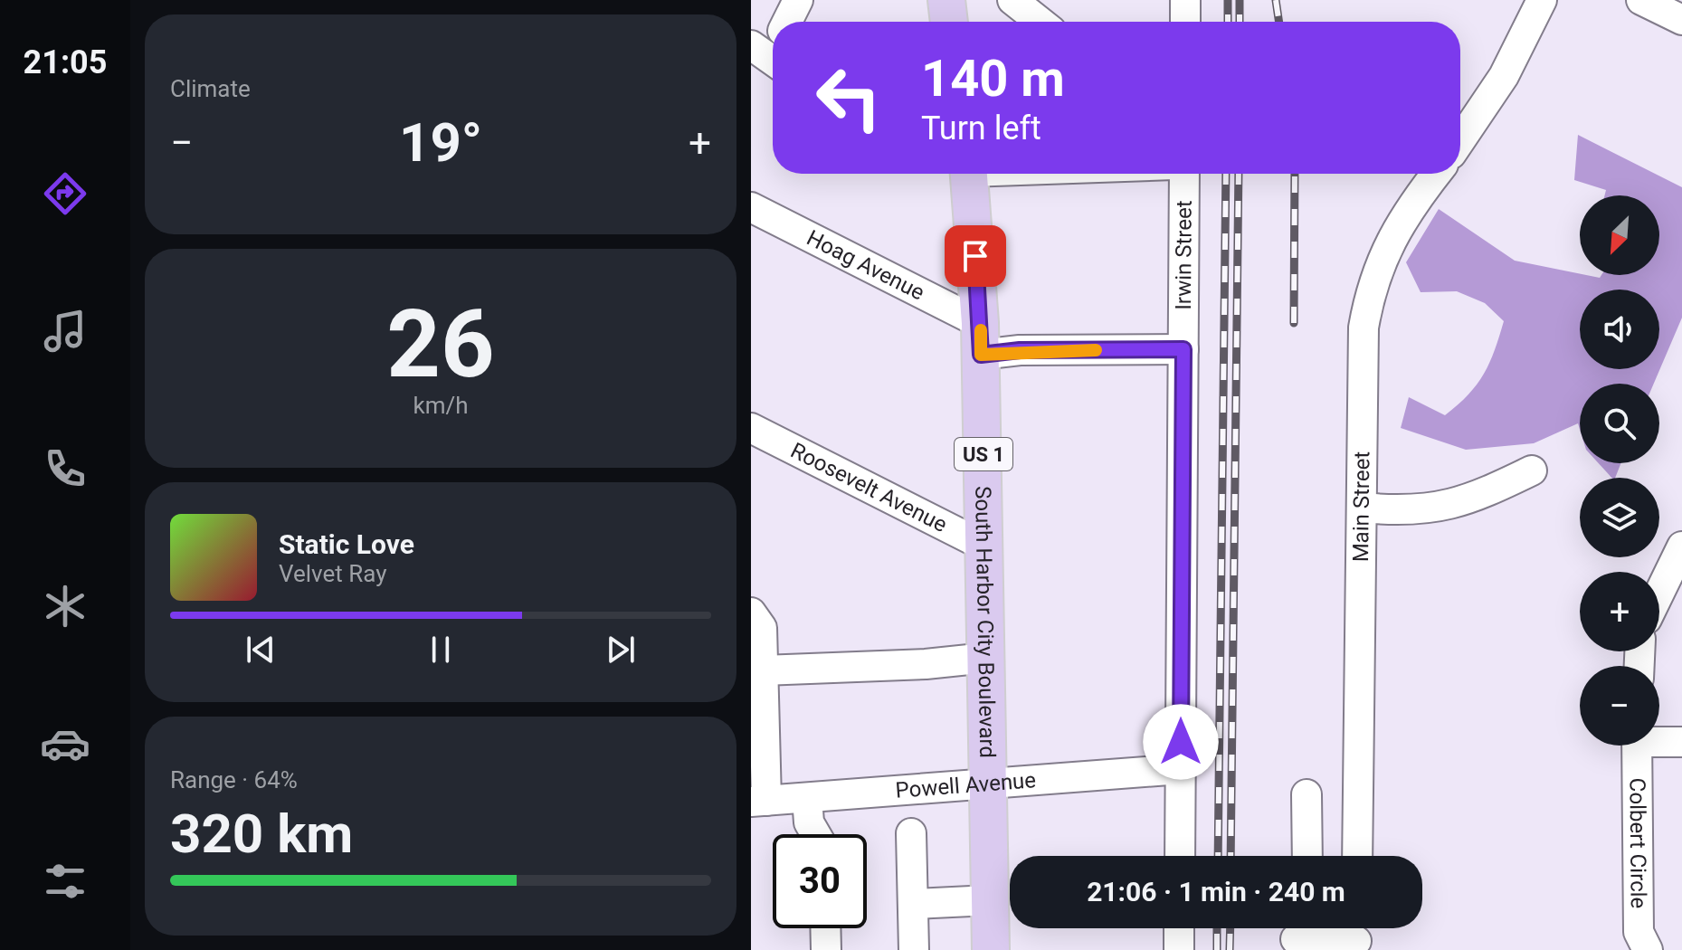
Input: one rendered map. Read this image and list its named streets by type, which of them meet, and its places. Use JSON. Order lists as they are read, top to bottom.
{
  "streets": {
    "main road": ["US 1", "South Harbor City Boulevard"],
    "street": [
      "Irwin Street",
      "Hoag Avenue",
      "Roosevelt Avenue",
      "Main Street",
      "Powell Avenue",
      "Colbert Circle"
    ]
  },
  "crossings": [
    ["Irwin Street", "Powell Avenue"],
    ["Hoag Avenue", "South Harbor City Boulevard"],
    ["Roosevelt Avenue", "South Harbor City Boulevard"],
    ["South Harbor City Boulevard", "Powell Avenue"]
  ],
  "north": "bottom left",
  "page": {
    "tabs": "21:05",
    "tile": [
      "Climate",
      ["26", "km/h"],
      ["Range · 64%", "320 km"]
    ],
    "turn": ["140 m", "Turn left"],
    "heat": ["−", "19°", "+"],
    "map_buttons": ["+", "−"],
    "song": ["Static Love", "Velvet Ray"],
    "limit": "30",
    "trip": "21:06 · 1 min · 240 m"
  }
}
